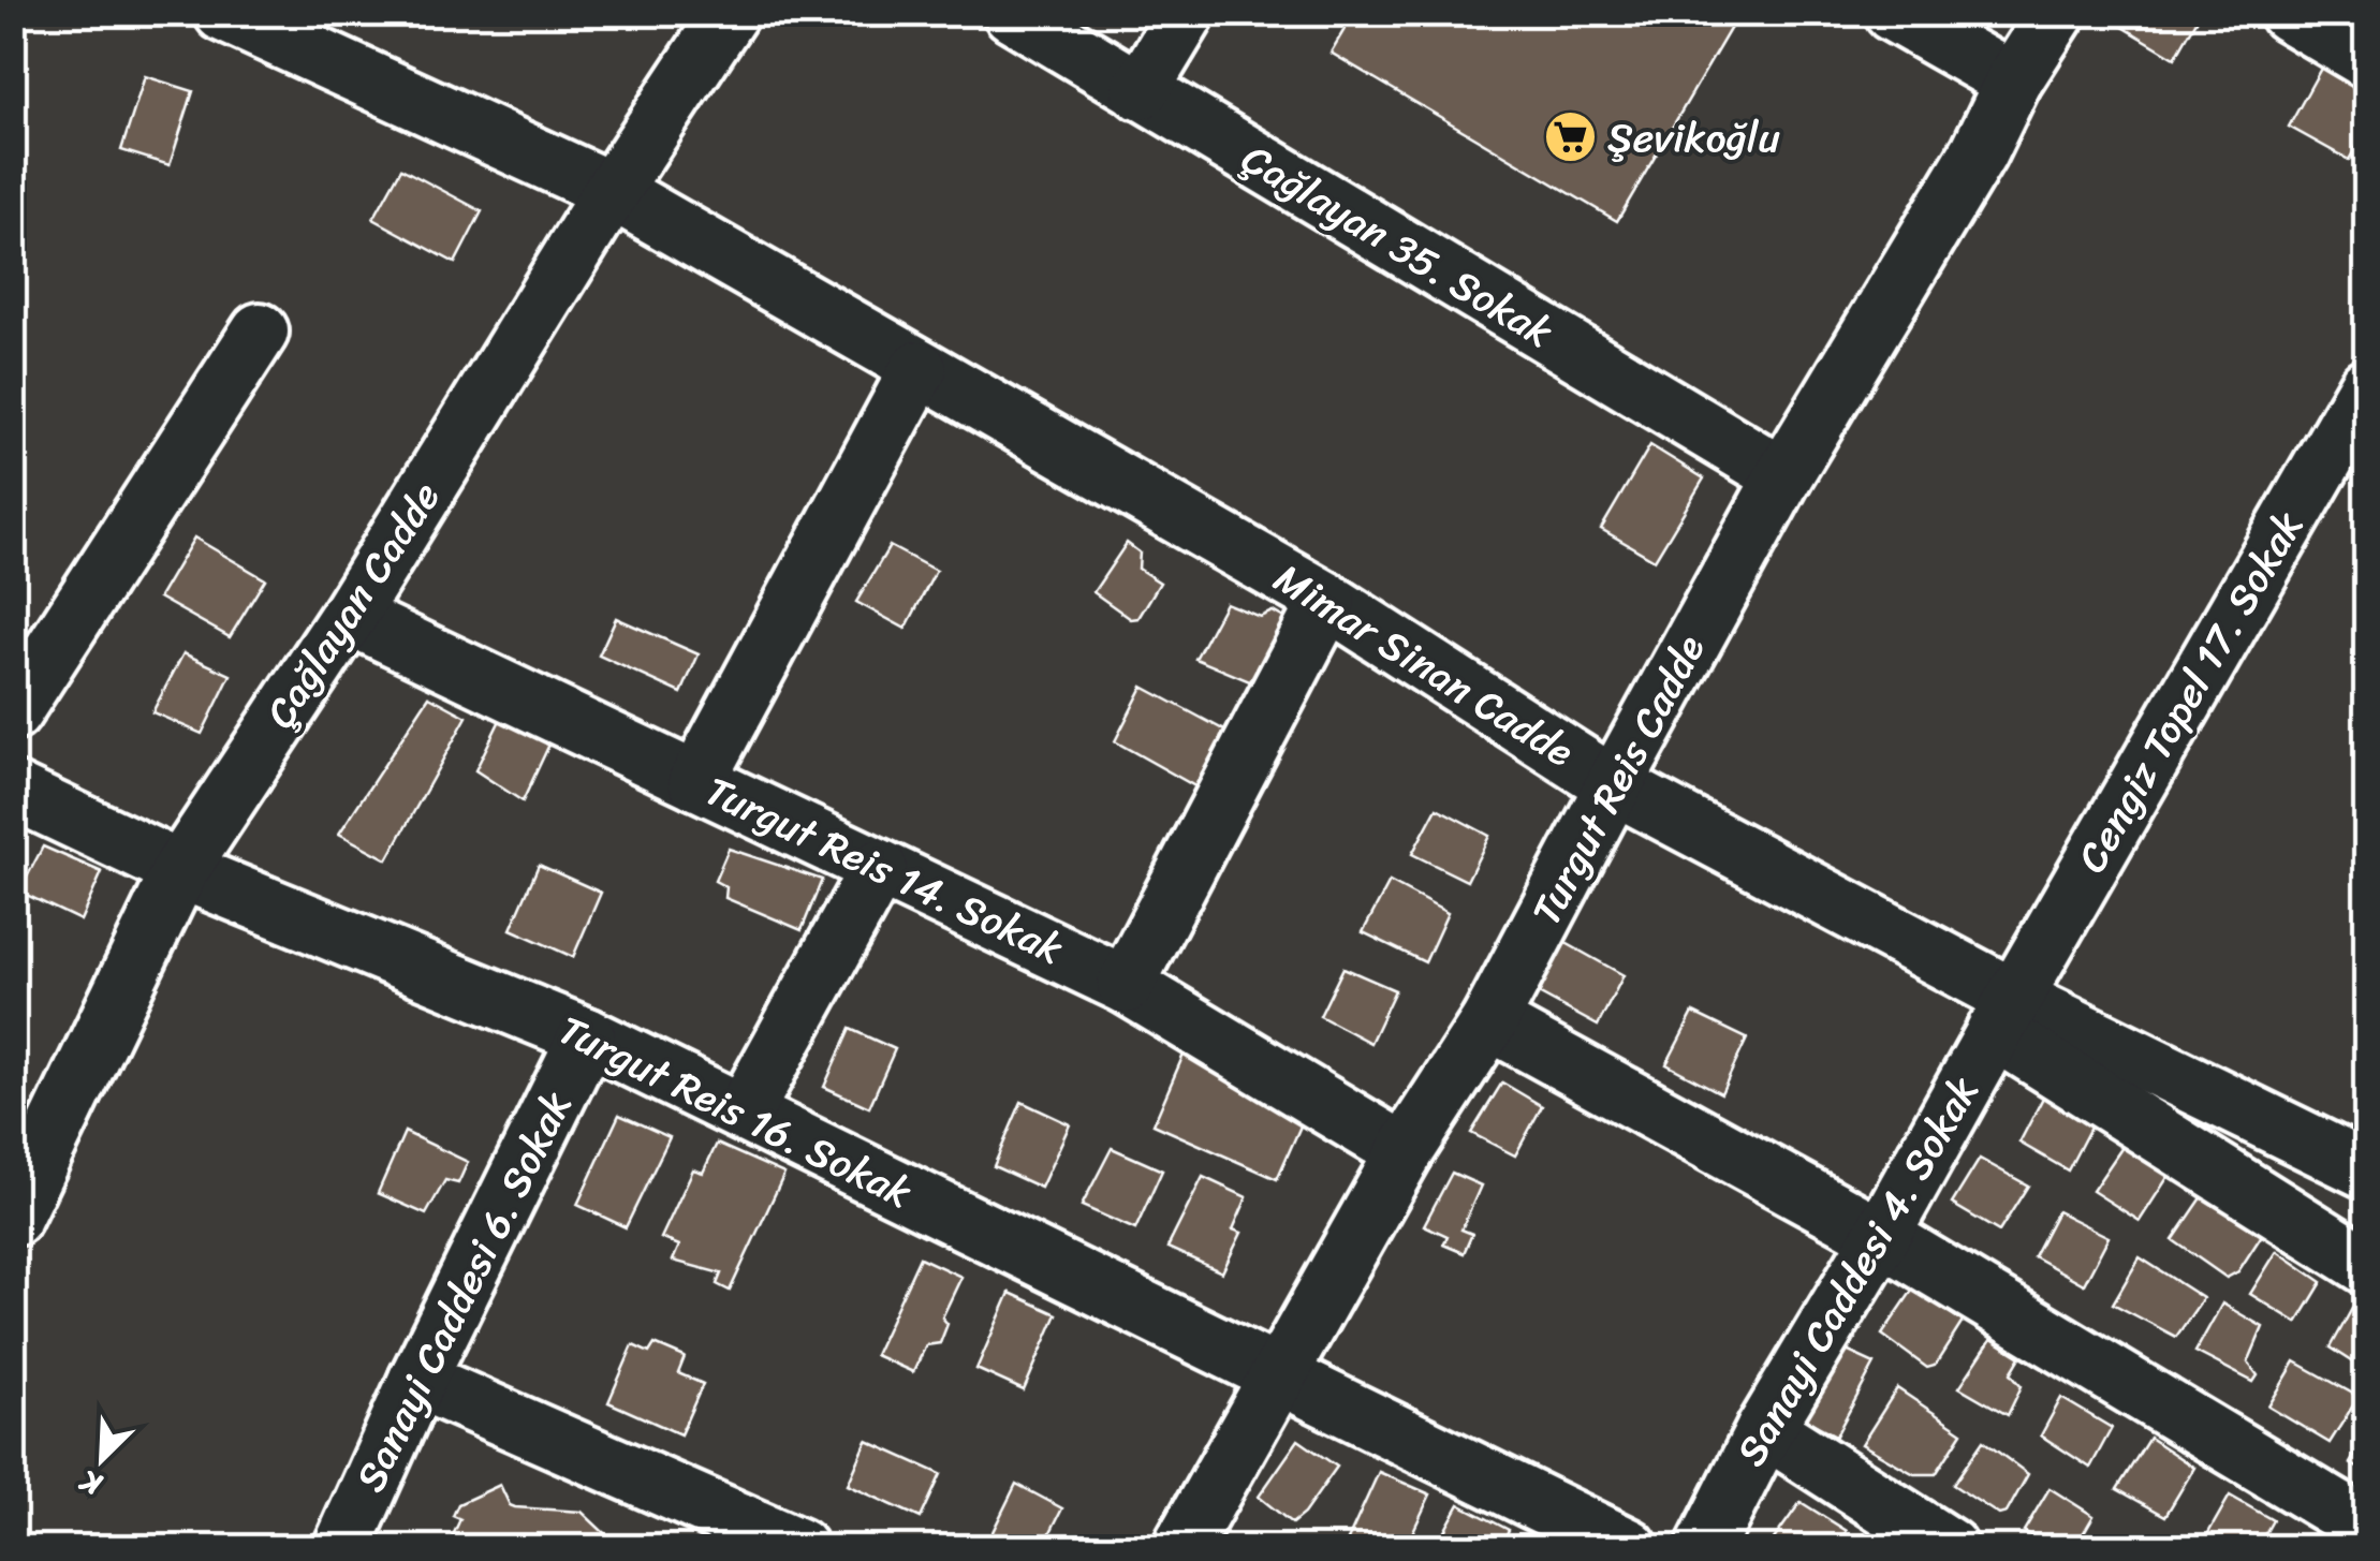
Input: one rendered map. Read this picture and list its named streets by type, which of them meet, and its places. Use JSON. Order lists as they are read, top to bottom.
{
  "streets": {
    "street": [
      "Çağlayan 35. Sokak",
      "Çağlayan Cadde",
      "Mimar Sinan Cadde",
      "Cengiz Topel 17. Sokak",
      "Turgut Reis Cadde",
      "Turgut Reis 14. Sokak",
      "Turgut Reis 16. Sokak",
      "Sanayi Caddesi 4. Sokak",
      "Sanayi Caddesi 6. Sokak"
    ]
  },
  "crossings": [
    ["Çağlayan 35. Sokak", "Turgut Reis Cadde"],
    ["Çağlayan Cadde", "Mimar Sinan Cadde"],
    ["Çağlayan Cadde", "Turgut Reis 14. Sokak"],
    ["Çağlayan Cadde", "Turgut Reis 16. Sokak"],
    ["Mimar Sinan Cadde", "Cengiz Topel 17. Sokak"],
    ["Mimar Sinan Cadde", "Turgut Reis Cadde"],
    ["Mimar Sinan Cadde", "Sanayi Caddesi 4. Sokak"],
    ["Cengiz Topel 17. Sokak", "Sanayi Caddesi 4. Sokak"],
    ["Turgut Reis Cadde", "Turgut Reis 14. Sokak"],
    ["Turgut Reis Cadde", "Turgut Reis 16. Sokak"],
    ["Turgut Reis 16. Sokak", "Sanayi Caddesi 6. Sokak"]
  ],
  "places": {
    "supermarket": ["Şevikoğlu"]
  },
  "north": "bottom left"
}
